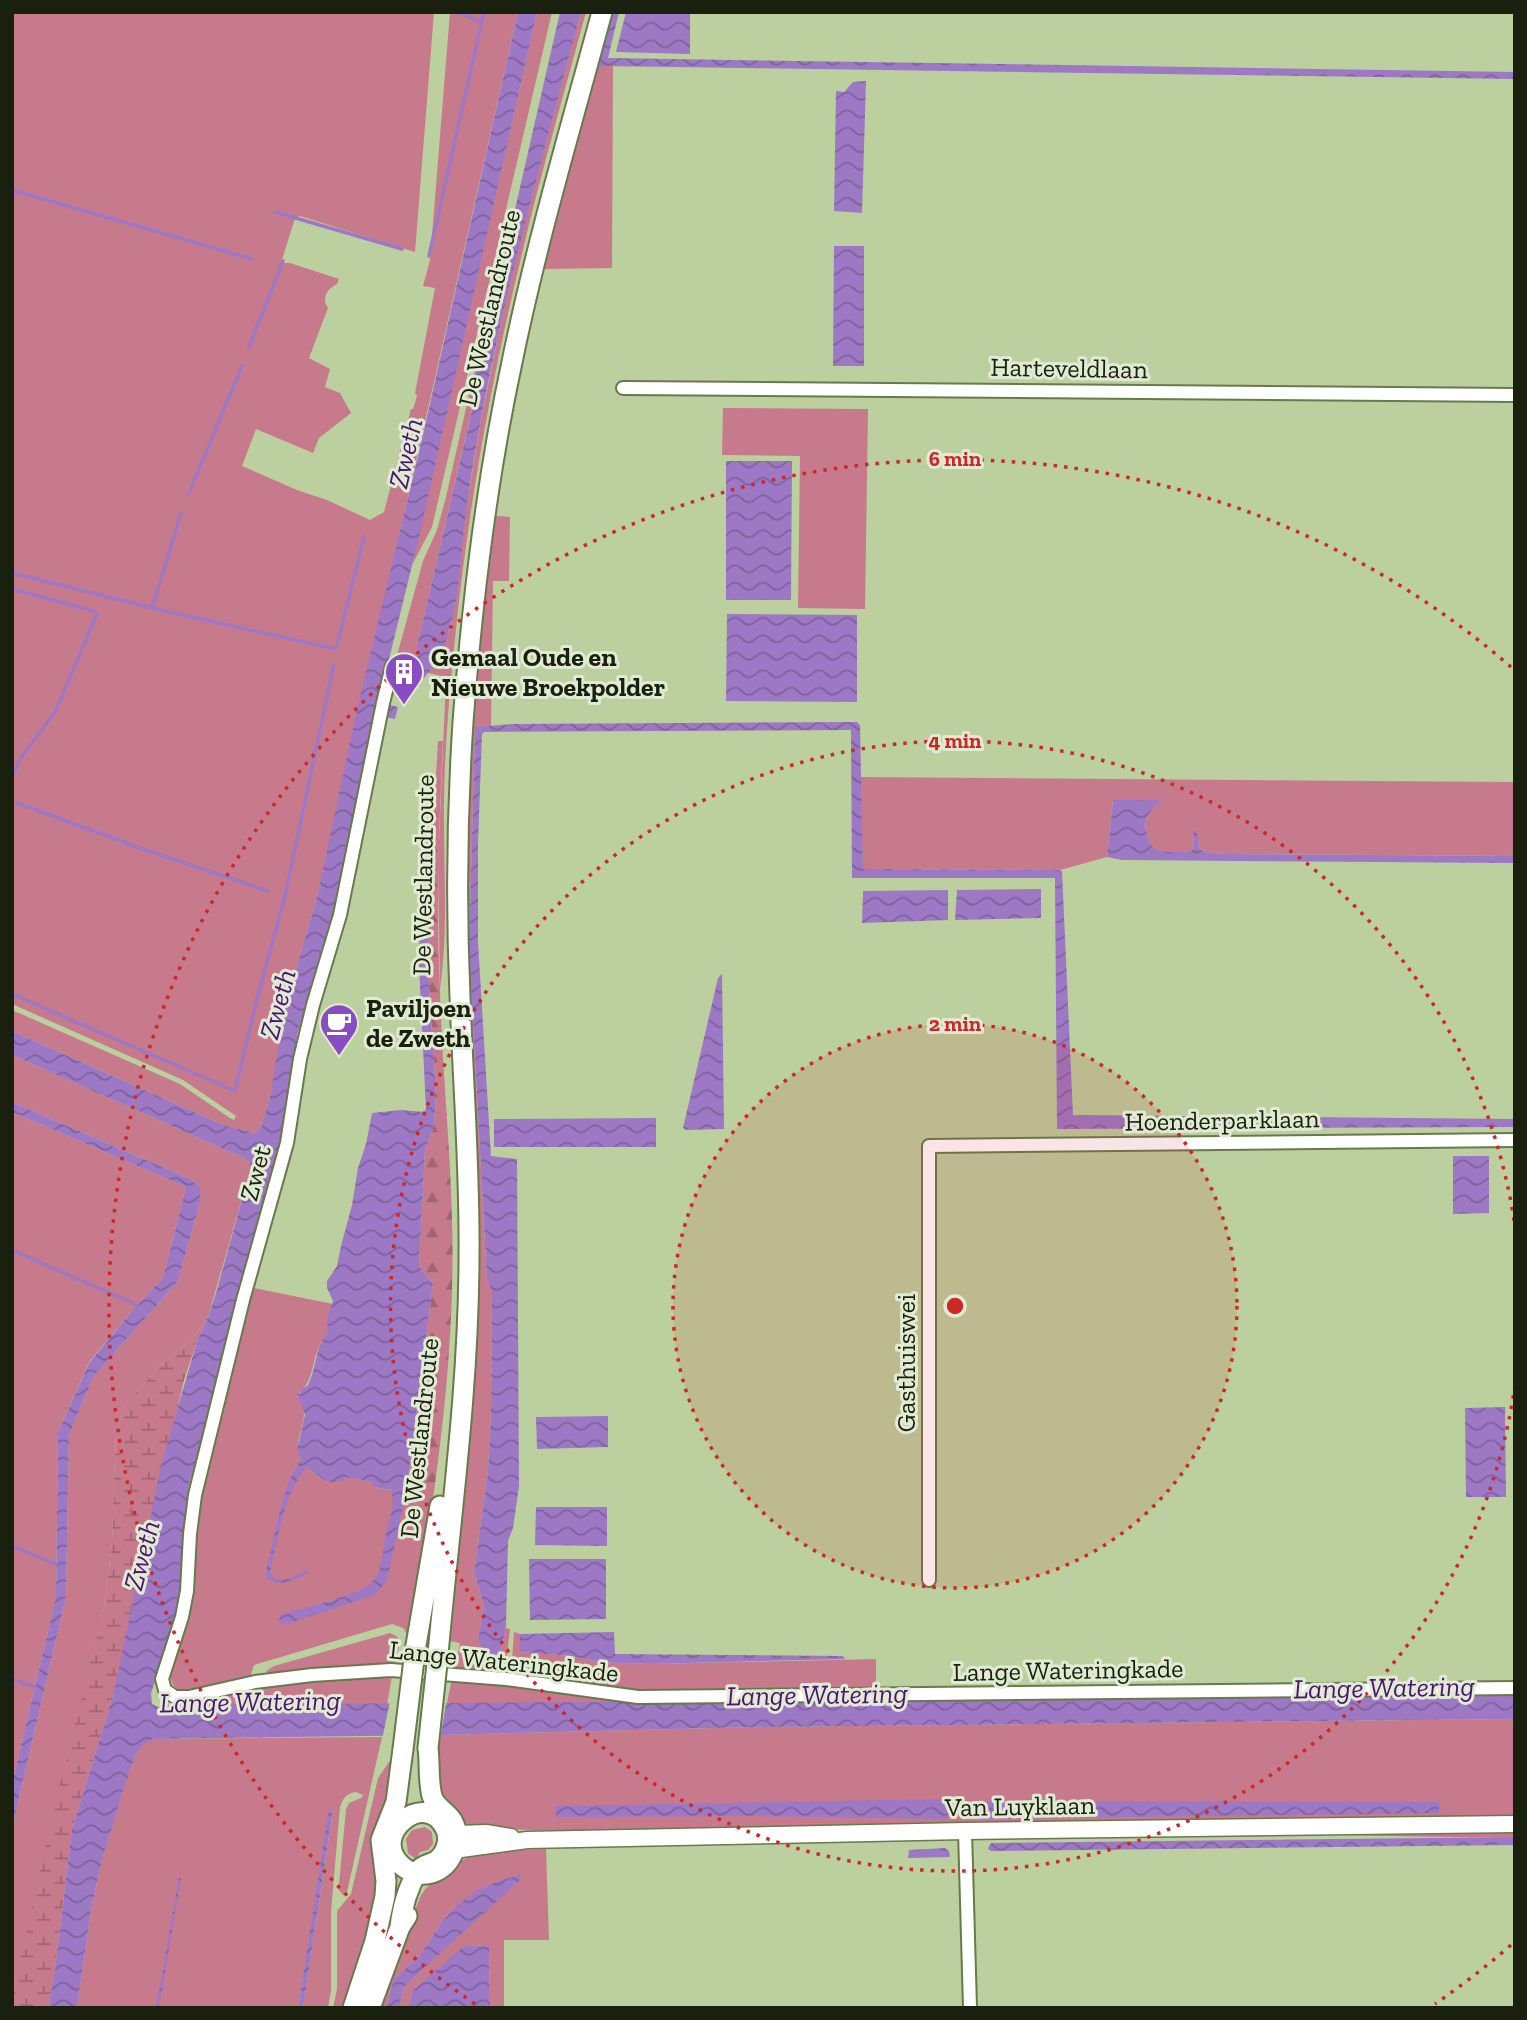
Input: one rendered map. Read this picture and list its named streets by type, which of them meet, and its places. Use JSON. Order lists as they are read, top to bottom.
{
  "streets": {
    "main road": ["De Westlandroute"],
    "street": [
      "Harteveldlaan",
      "Hoenderparklaan",
      "Zwet",
      "Gasthuiswei",
      "Lange Wateringkade",
      "Van Luyklaan"
    ]
  },
  "crossings": [
    ["De Westlandroute", "Van Luyklaan"],
    ["Hoenderparklaan", "Gasthuiswei"],
    ["Zwet", "Lange Wateringkade"]
  ],
  "water": ["Zweth", "Lange Watering"],
  "places": {
    "building": ["Gemaal Oude en Nieuwe Broekpolder"],
    "cafe": ["Paviljoen de Zweth"]
  },
  "rings": ["6 min", "4 min", "2 min"]
}
